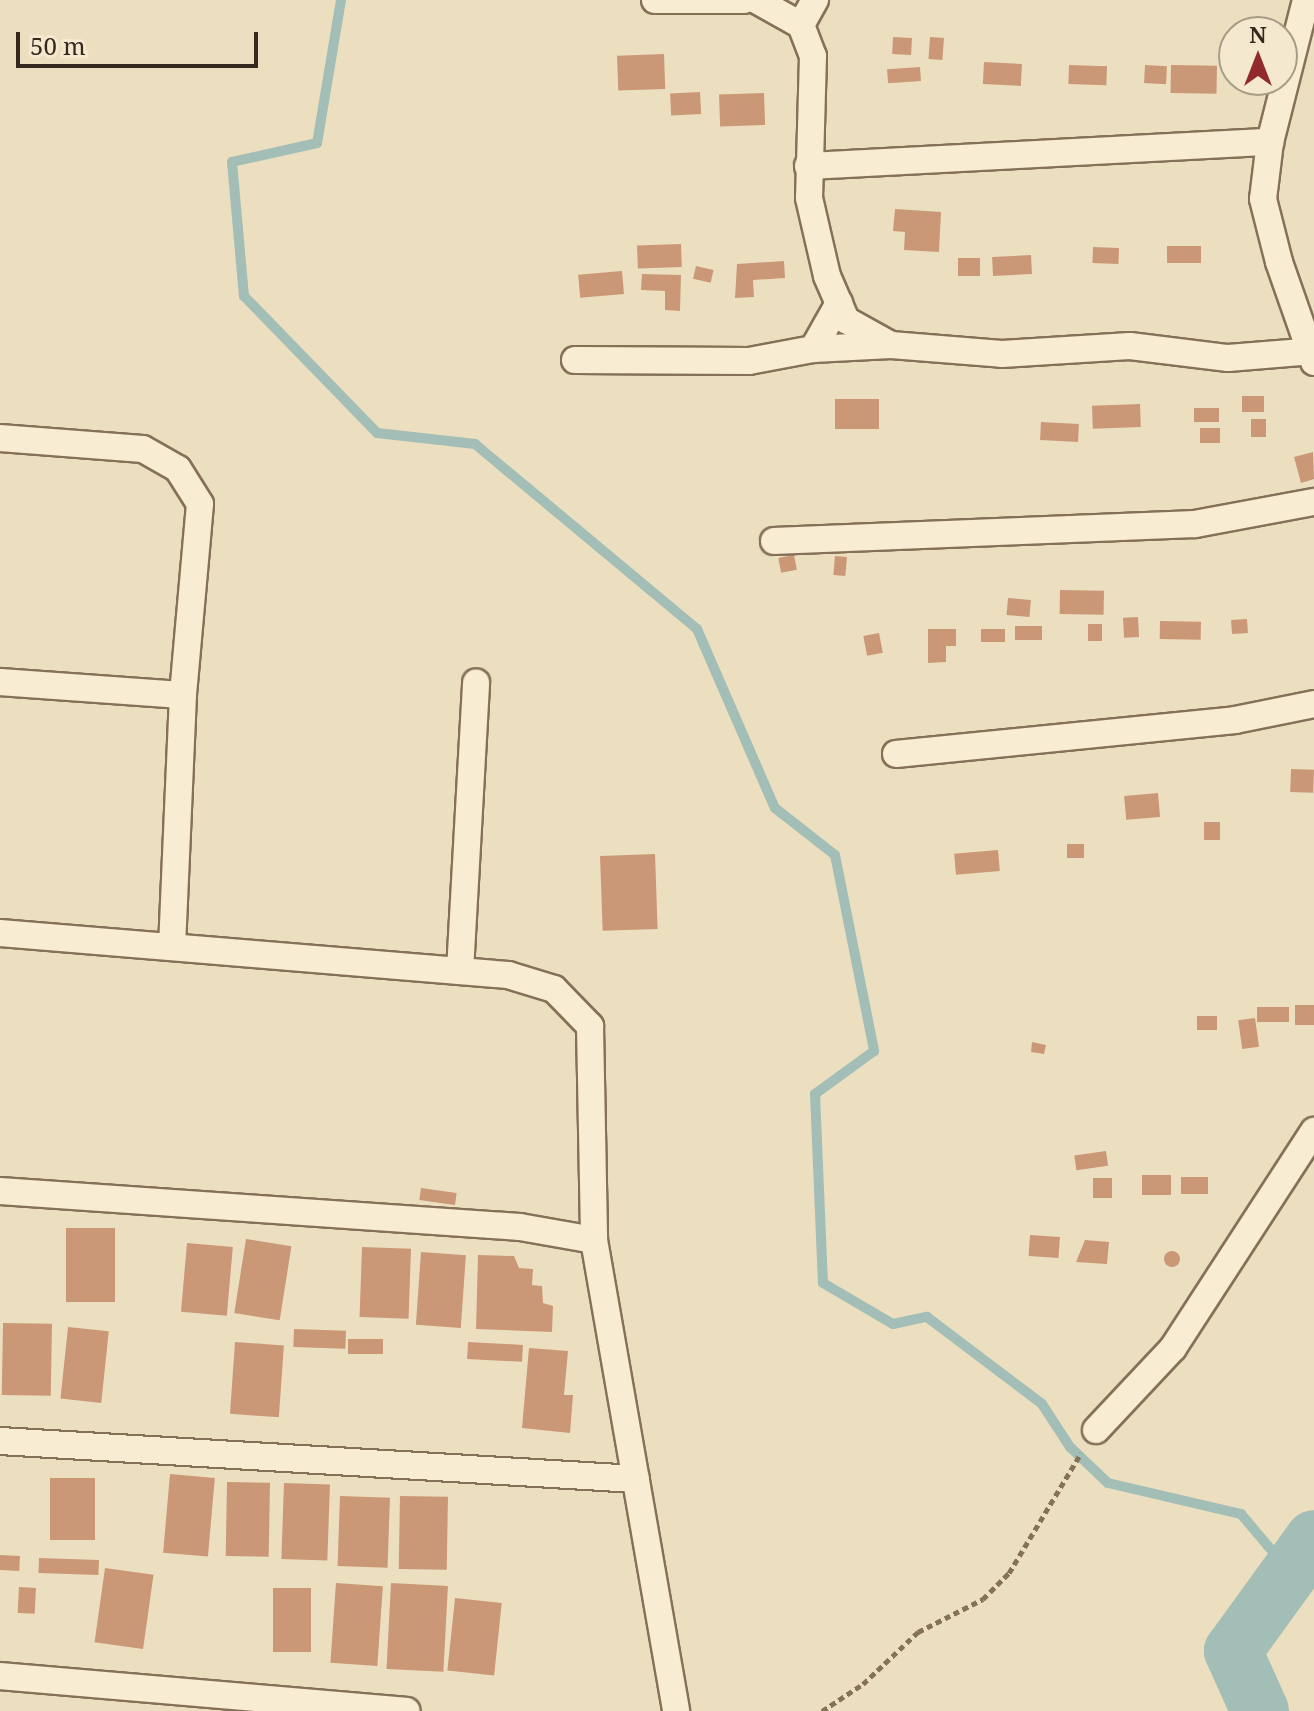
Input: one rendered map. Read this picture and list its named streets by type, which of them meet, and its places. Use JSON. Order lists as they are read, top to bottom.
{
  "scale_bar": "50 m",
  "north": "top"
}
